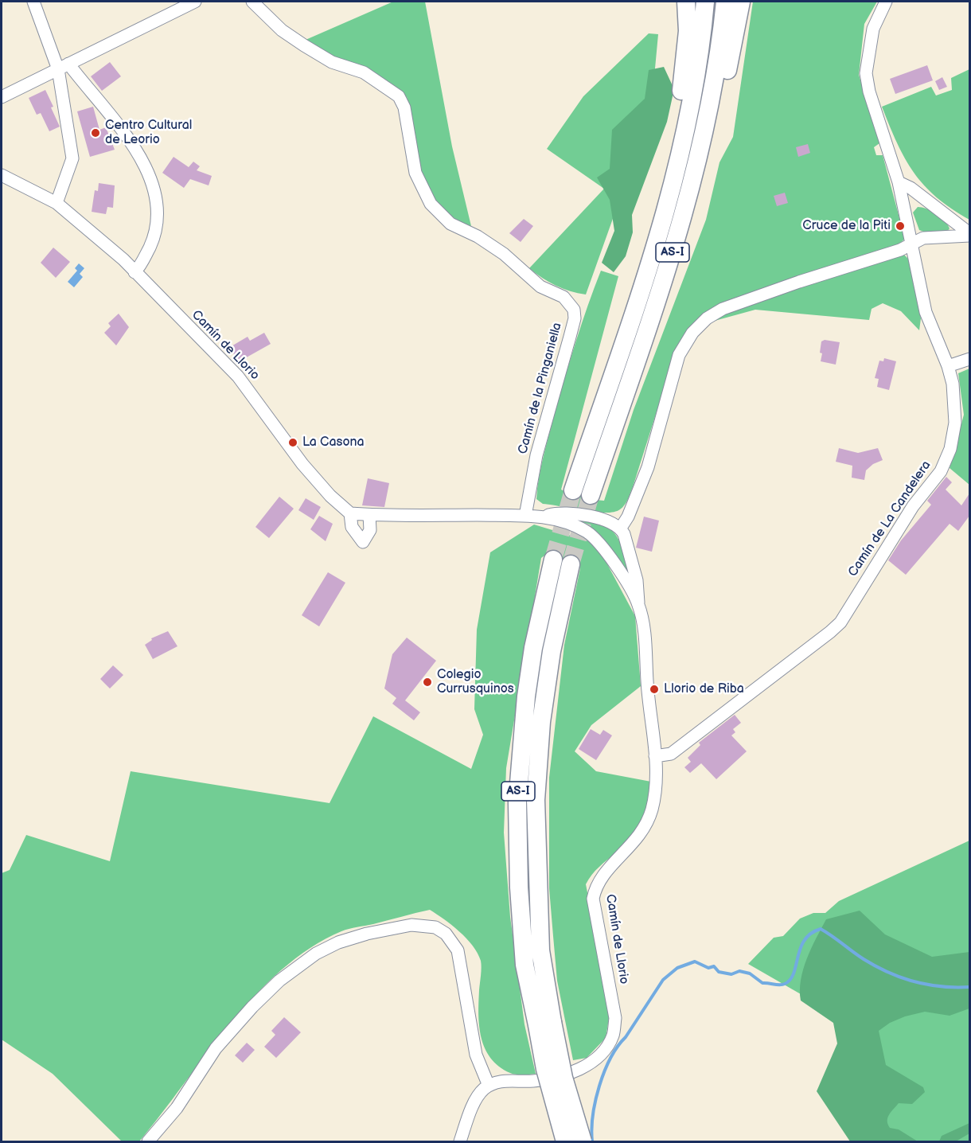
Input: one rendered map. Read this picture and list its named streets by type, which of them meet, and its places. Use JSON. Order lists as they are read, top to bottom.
{
  "streets": {
    "highway": ["AS-I"],
    "street": ["Camín de Llorio", "Camín de la Pinganiella", "Camín de La Candelera"]
  },
  "crossings": [
    ["Camín de Llorio", "Camín de la Pinganiella"],
    ["Camín de Llorio", "Camín de La Candelera"]
  ],
  "places": [
    "Centro Cultural de Leorio",
    "Cruce de la Piti",
    "La Casona",
    "Colegio Currusquinos",
    "Llorio de Riba"
  ]
}
